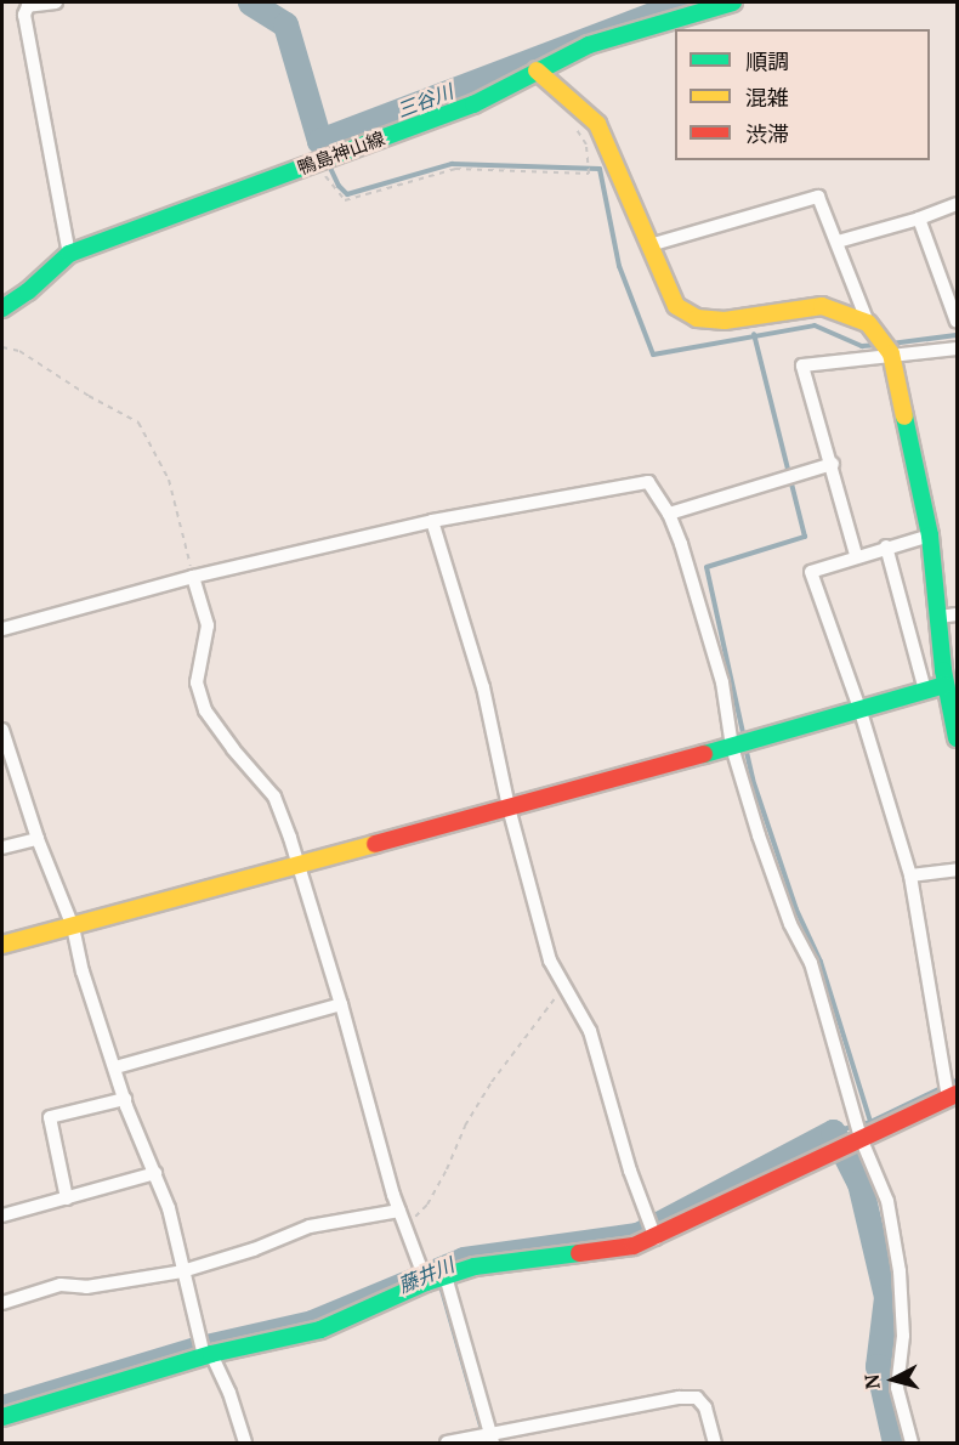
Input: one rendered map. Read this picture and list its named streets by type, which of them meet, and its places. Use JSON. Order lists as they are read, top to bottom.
{
  "streets": {
    "street": ["鴨島神山線"]
  },
  "water": ["三谷川", "藤井川"],
  "legend": ["順調", "混雑", "渋滞"],
  "north": "left"
}
